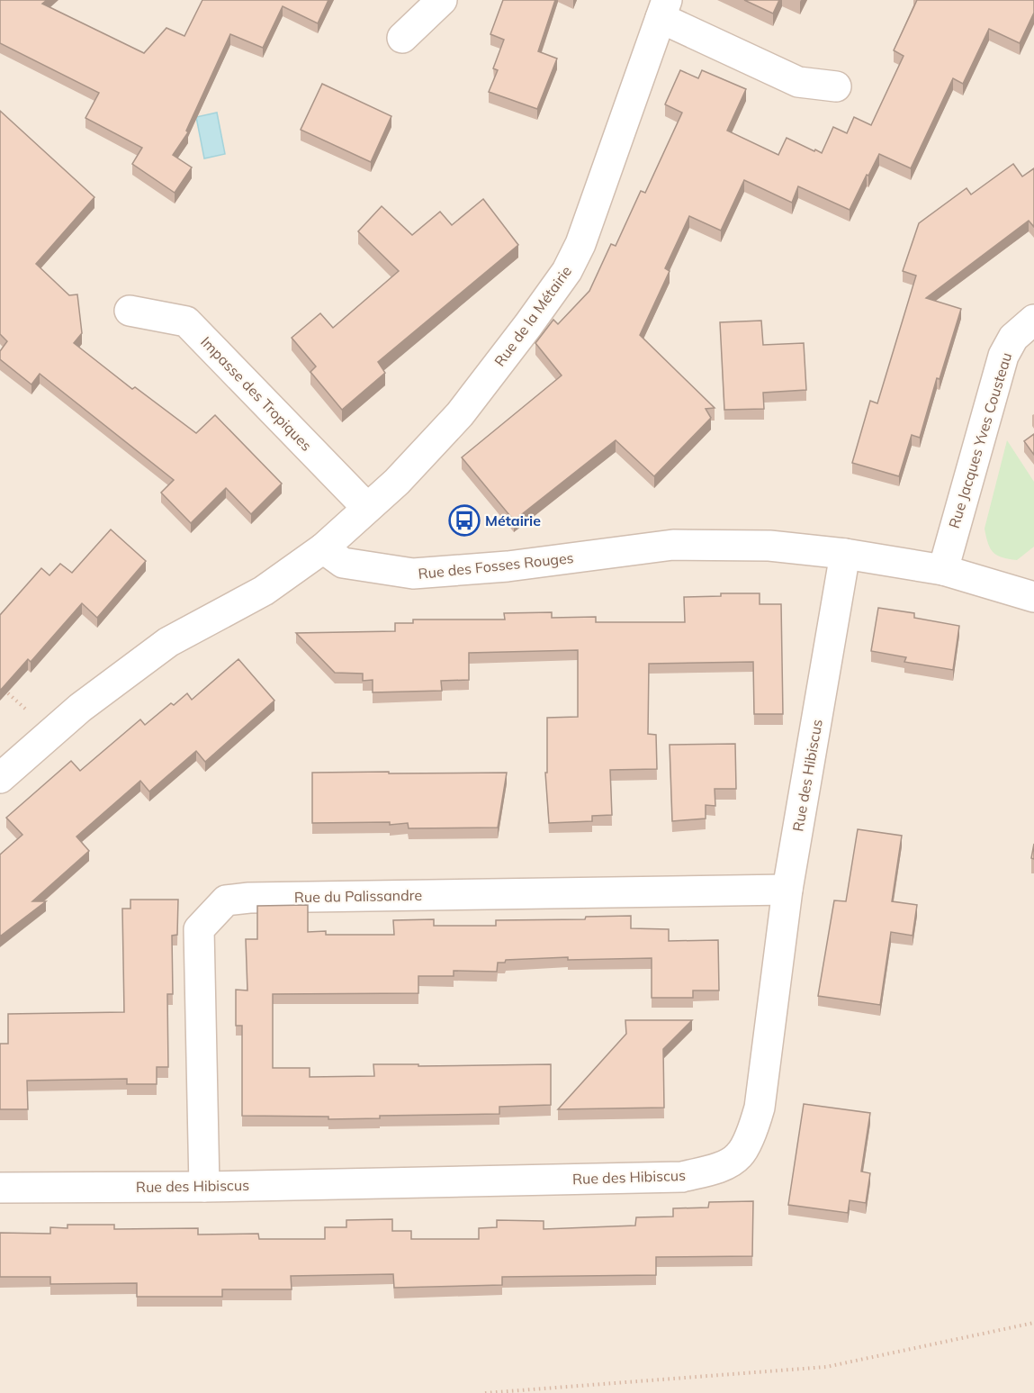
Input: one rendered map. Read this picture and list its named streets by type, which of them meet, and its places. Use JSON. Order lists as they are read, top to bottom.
{
  "streets": {
    "street": [
      "Rue de la Métairie",
      "Impasse des Tropiques",
      "Rue Jacques Yves Cousteau",
      "Rue des Fosses Rouges",
      "Rue des Hibiscus",
      "Rue du Palissandre"
    ]
  },
  "crossings": [
    ["Rue de la Métairie", "Impasse des Tropiques"],
    ["Rue de la Métairie", "Rue des Fosses Rouges"],
    ["Rue Jacques Yves Cousteau", "Rue des Fosses Rouges"],
    ["Rue des Fosses Rouges", "Rue des Hibiscus"],
    ["Rue des Hibiscus", "Rue du Palissandre"]
  ],
  "places": {
    "bus stop": ["Métairie"]
  }
}
